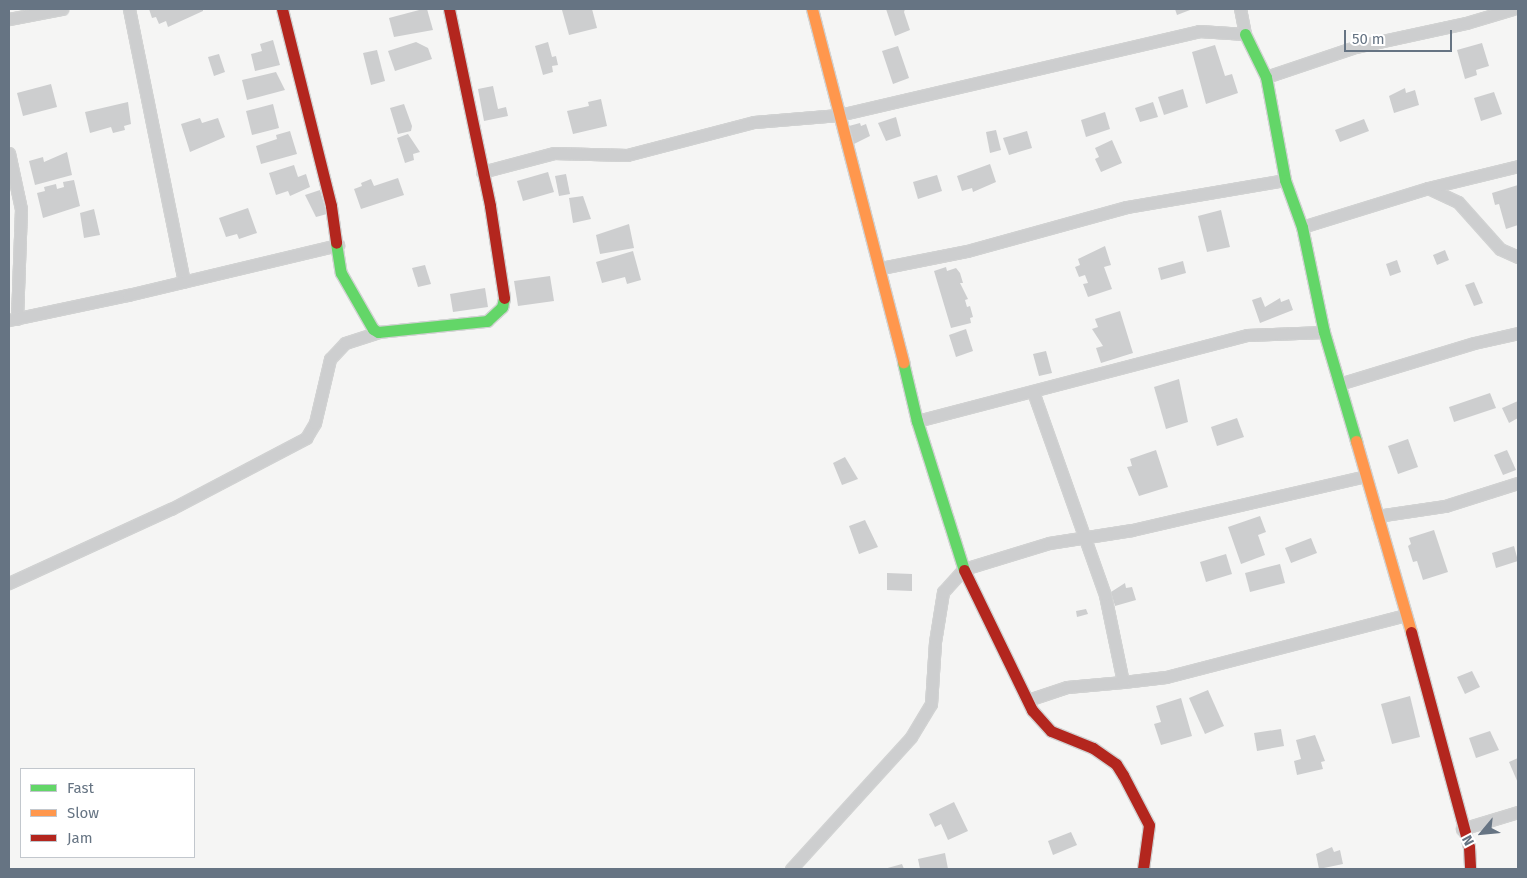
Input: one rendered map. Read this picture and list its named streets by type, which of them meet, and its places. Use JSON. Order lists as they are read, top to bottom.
{
  "legend": ["Fast", "Slow", "Jam"],
  "scale_bar": "50 m",
  "north": "bottom left"
}
